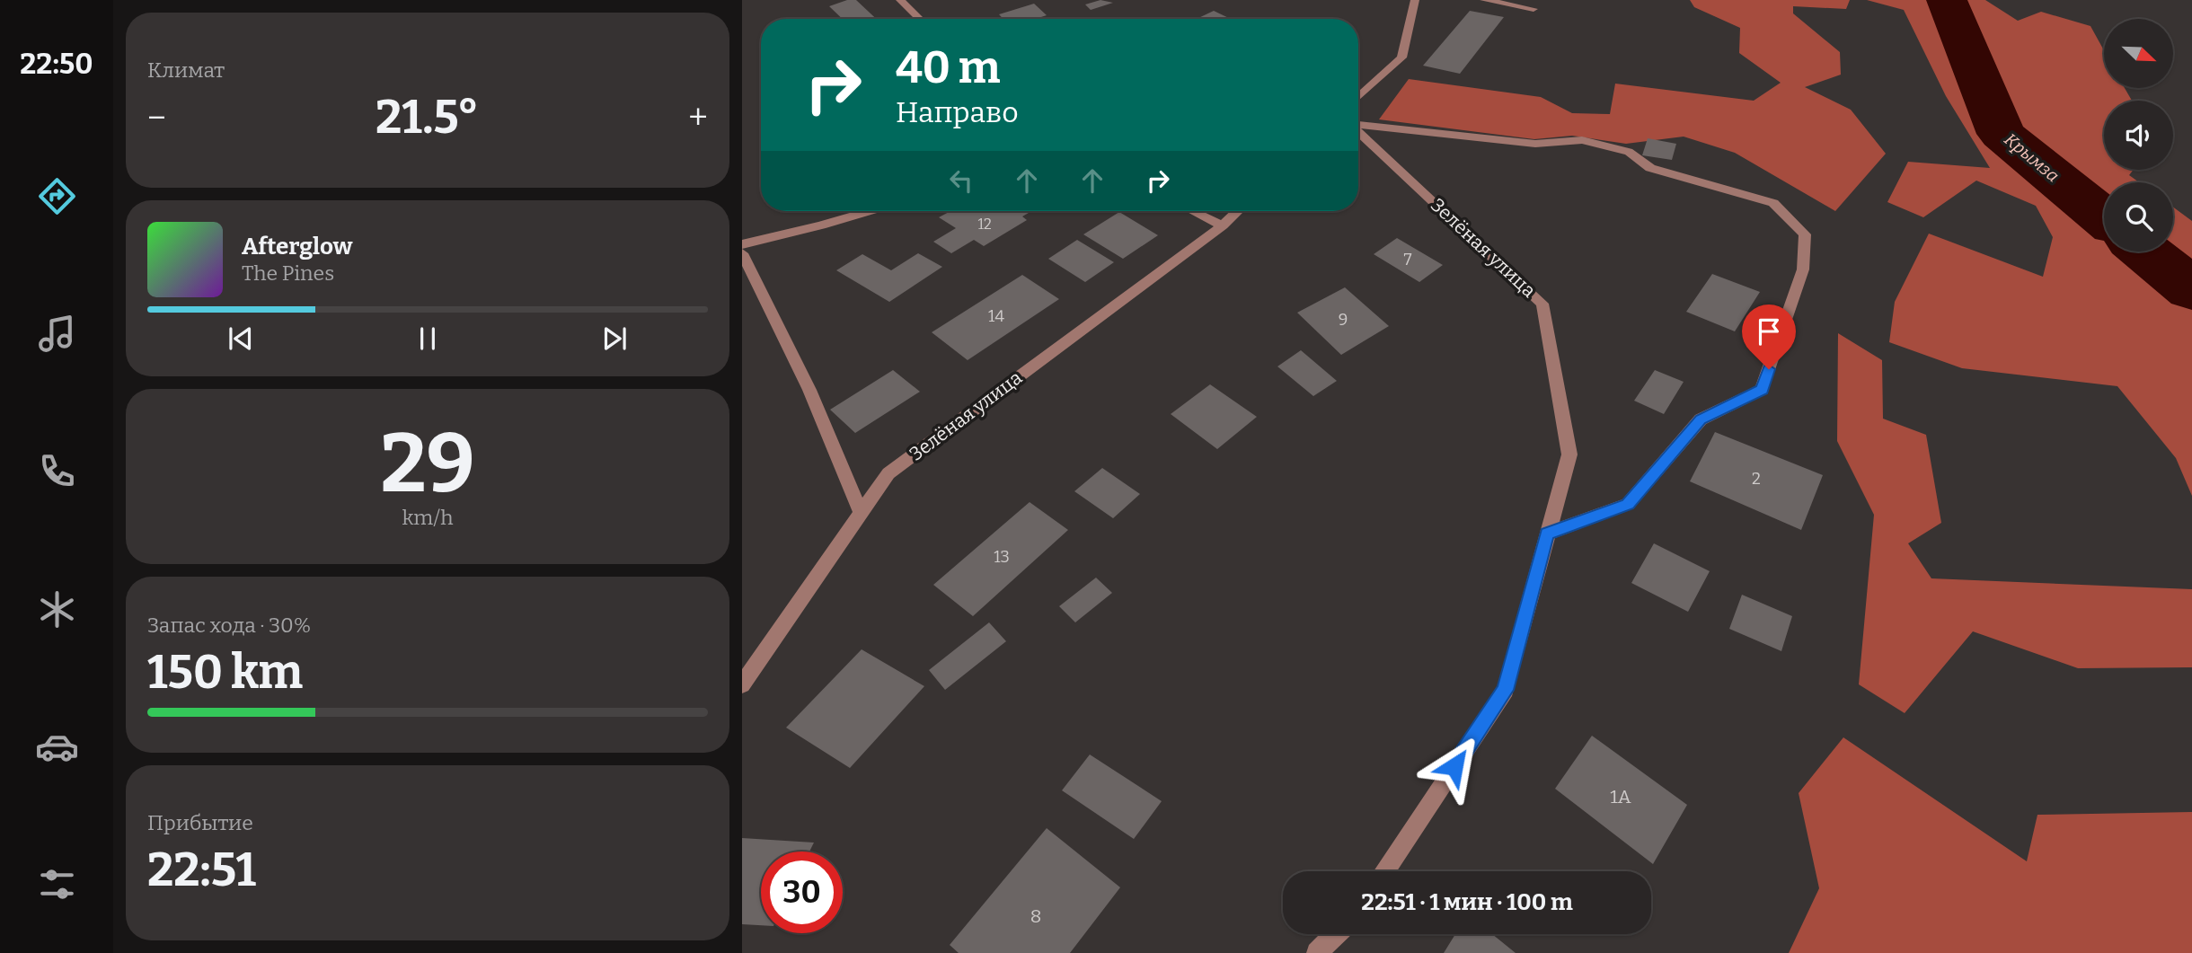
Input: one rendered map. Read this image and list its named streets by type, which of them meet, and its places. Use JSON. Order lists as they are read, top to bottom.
{
  "streets": {
    "street": ["Зелёная улица"]
  },
  "water": ["Крымза"],
  "house_numbers": [
    "12",
    "7",
    "14",
    "9",
    "2",
    "13",
    "1А",
    "8"
  ],
  "north": "bottom right",
  "page": {
    "tabs": "22:50",
    "tile": [
      "Климат",
      ["29", "km/h"],
      ["Запас хода · 30%", "150 km"],
      ["Прибытие", "22:51"]
    ],
    "turn": ["40 m", "Направо"],
    "heat": ["−", "21.5°", "+"],
    "song": ["Afterglow", "The Pines"],
    "limit": "30",
    "trip": "22:51 · 1 мин · 100 m"
  }
}
